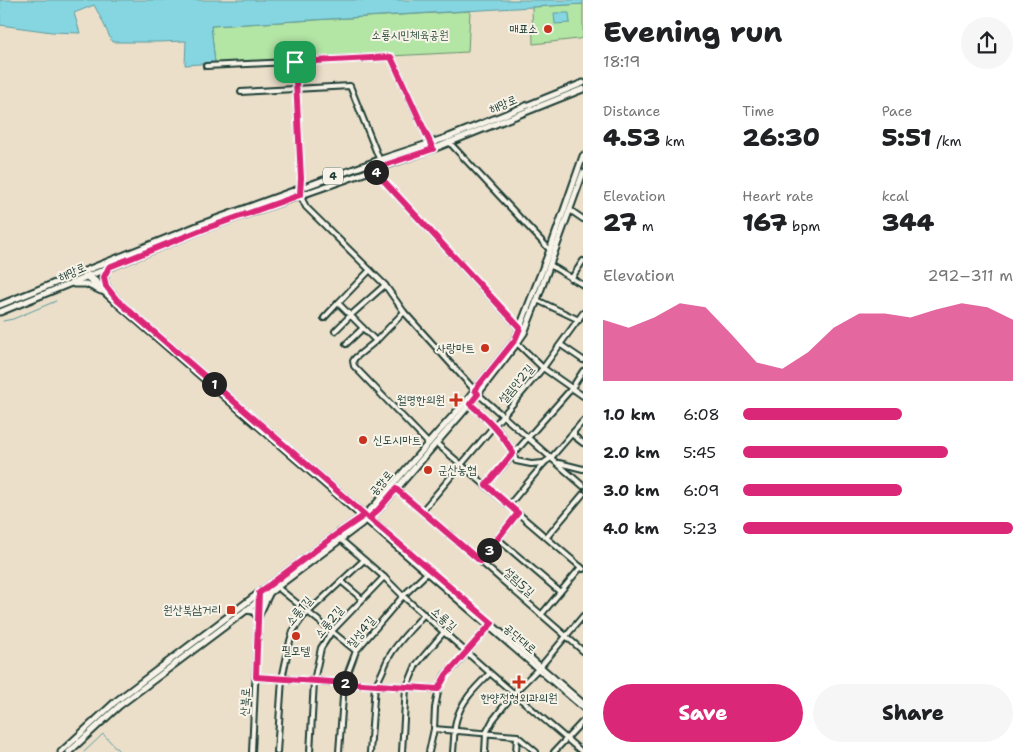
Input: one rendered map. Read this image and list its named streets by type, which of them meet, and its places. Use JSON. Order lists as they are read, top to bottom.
{
  "streets": {
    "main road": ["해망로", "4", "공항로"],
    "street": [
      "설림안2길",
      "설림5길",
      "소룡1길",
      "소룡길",
      "소룡2길",
      "칠성4길",
      "공단대로",
      "산북로"
    ]
  },
  "crossings": [
    ["해망로", "공단대로"],
    ["설림안2길", "설림5길"],
    ["공항로", "설림5길"],
    ["공항로", "소룡길"],
    ["공항로", "공단대로"],
    ["공항로", "산북로"],
    ["소룡1길", "소룡길"],
    ["소룡길", "소룡2길"],
    ["소룡길", "칠성4길"],
    ["칠성4길", "공단대로"]
  ],
  "parks": ["소룡시민체육공원"],
  "places": {
    "other": [
      "매표소",
      "사랑마트",
      "신도시마트",
      "군산농협",
      "필모텔"
    ],
    "health": ["월명한의원", "한양정형외과의원"],
    "transit": ["원산북삼거리"]
  },
  "page": {
    "heading": ["Evening run", "18:19"],
    "stats": [
      ["Distance", "4.53 km"],
      ["Time", "26:30"],
      ["Pace", "5:51 /km"],
      ["Elevation", "27 m"],
      ["Heart rate", "167 bpm"],
      ["kcal", "344"]
    ],
    "pins": [
      "4",
      "1",
      "3",
      "2"
    ],
    "chart": ["Elevation", "292–311 m"],
    "list": [
      {
        "name": "1.0 km",
        "note": "6:08"
      },
      {
        "name": "2.0 km",
        "note": "5:45"
      },
      {
        "name": "3.0 km",
        "note": "6:09"
      },
      {
        "name": "4.0 km",
        "note": "5:23"
      }
    ],
    "buttons": ["Save", "Share"]
  }
}
